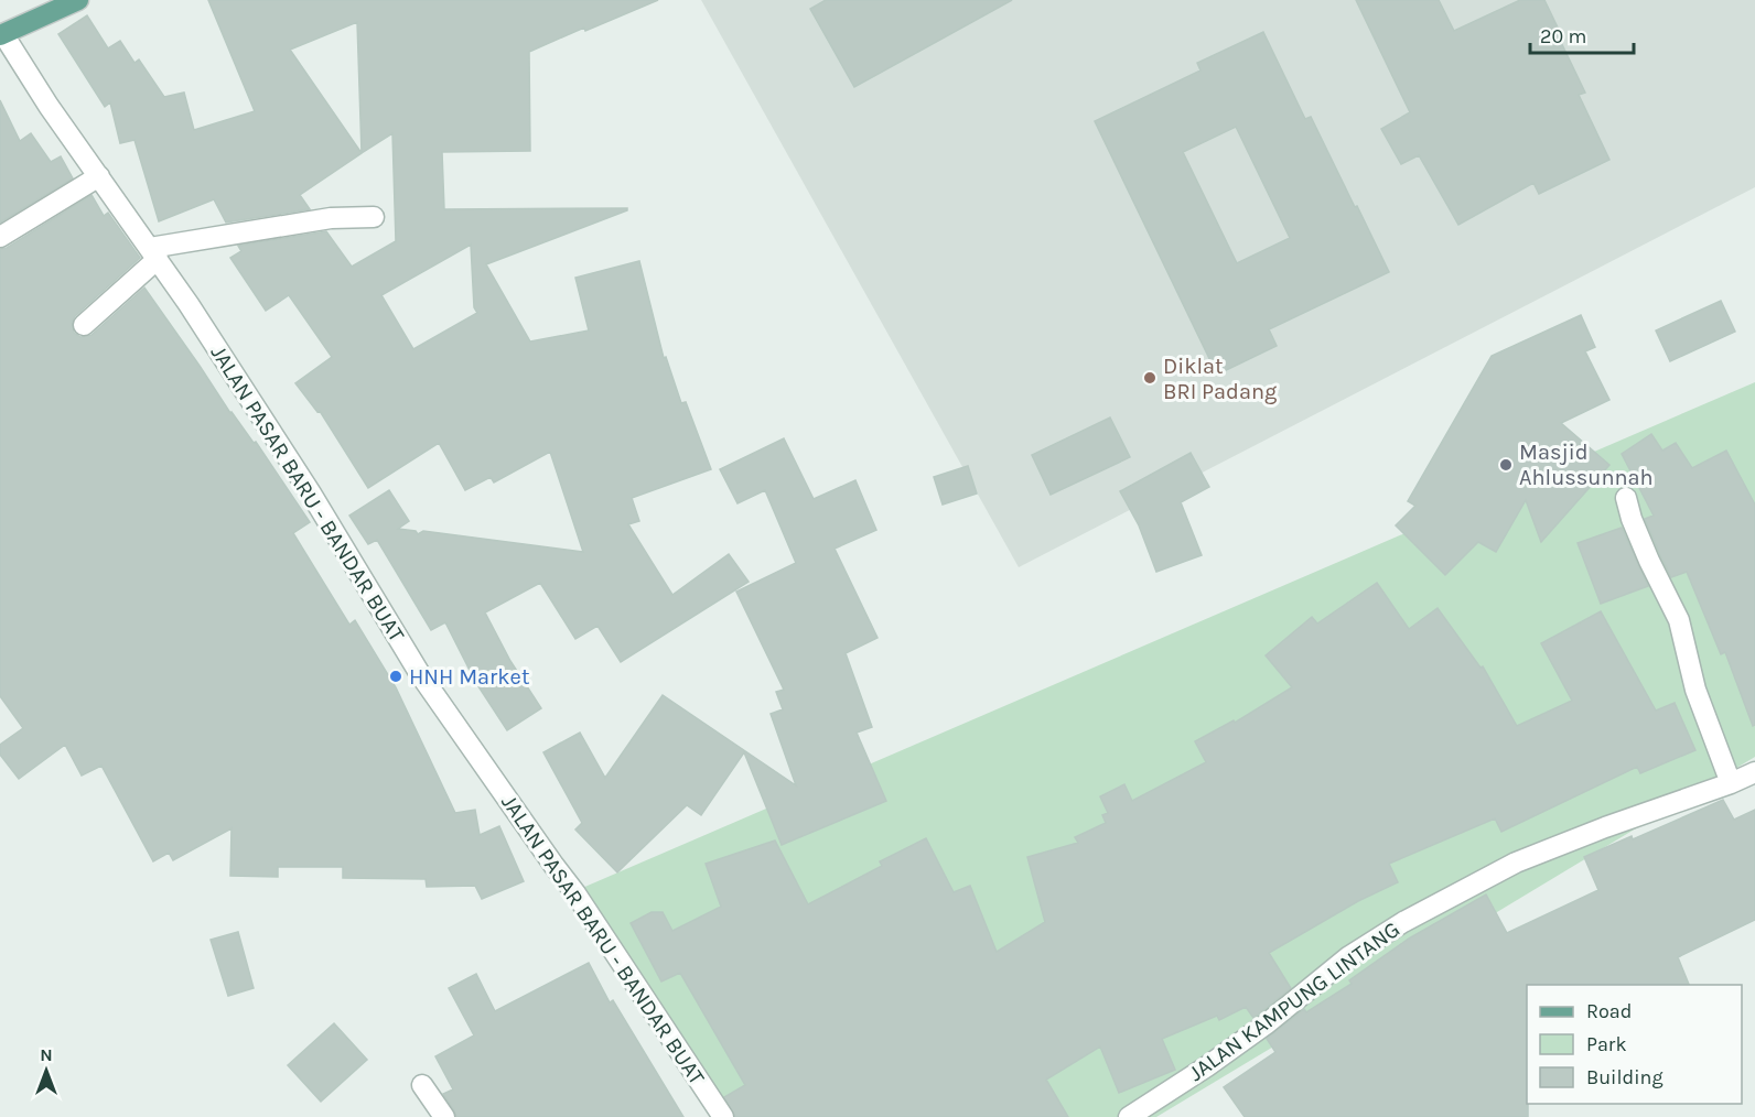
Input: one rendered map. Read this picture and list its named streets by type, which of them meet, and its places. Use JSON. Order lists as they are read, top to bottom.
{
  "streets": {
    "street": ["JALAN PASAR BARU - BANDAR BUAT", "JALAN KAMPUNG LINTANG"]
  },
  "places": ["Diklat BRI Padang", "Masjid Ahlussunnah", "HNH Market"],
  "legend": ["Road", "Park", "Building"],
  "scale_bar": "20 m",
  "north": "top"
}
